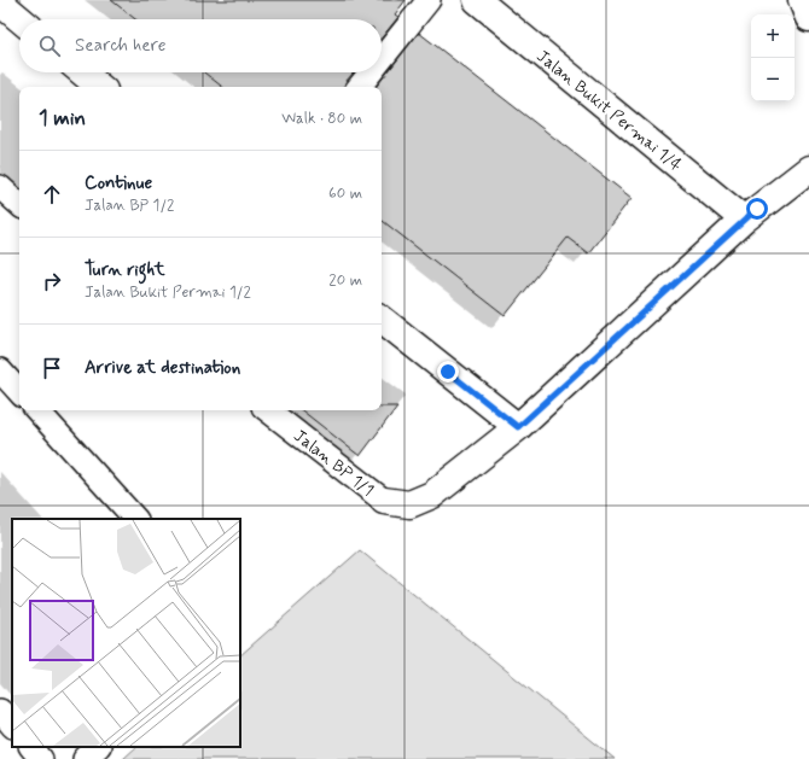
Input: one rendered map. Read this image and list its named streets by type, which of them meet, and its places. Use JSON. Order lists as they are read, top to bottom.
{
  "streets": {
    "street": ["Jalan Bukit Permai 1/4"],
    "lane": ["Jalan BP 1/1"]
  },
  "page": {
    "map_buttons": ["+", "−"],
    "search": "Search here",
    "heading": ["1 min", "Walk · 80 m"],
    "list": [
      ["Continue", "Jalan BP 1/2", "60 m"],
      ["Turn right", "Jalan Bukit Permai 1/2", "20 m"],
      "Arrive at destination"
    ]
  }
}
